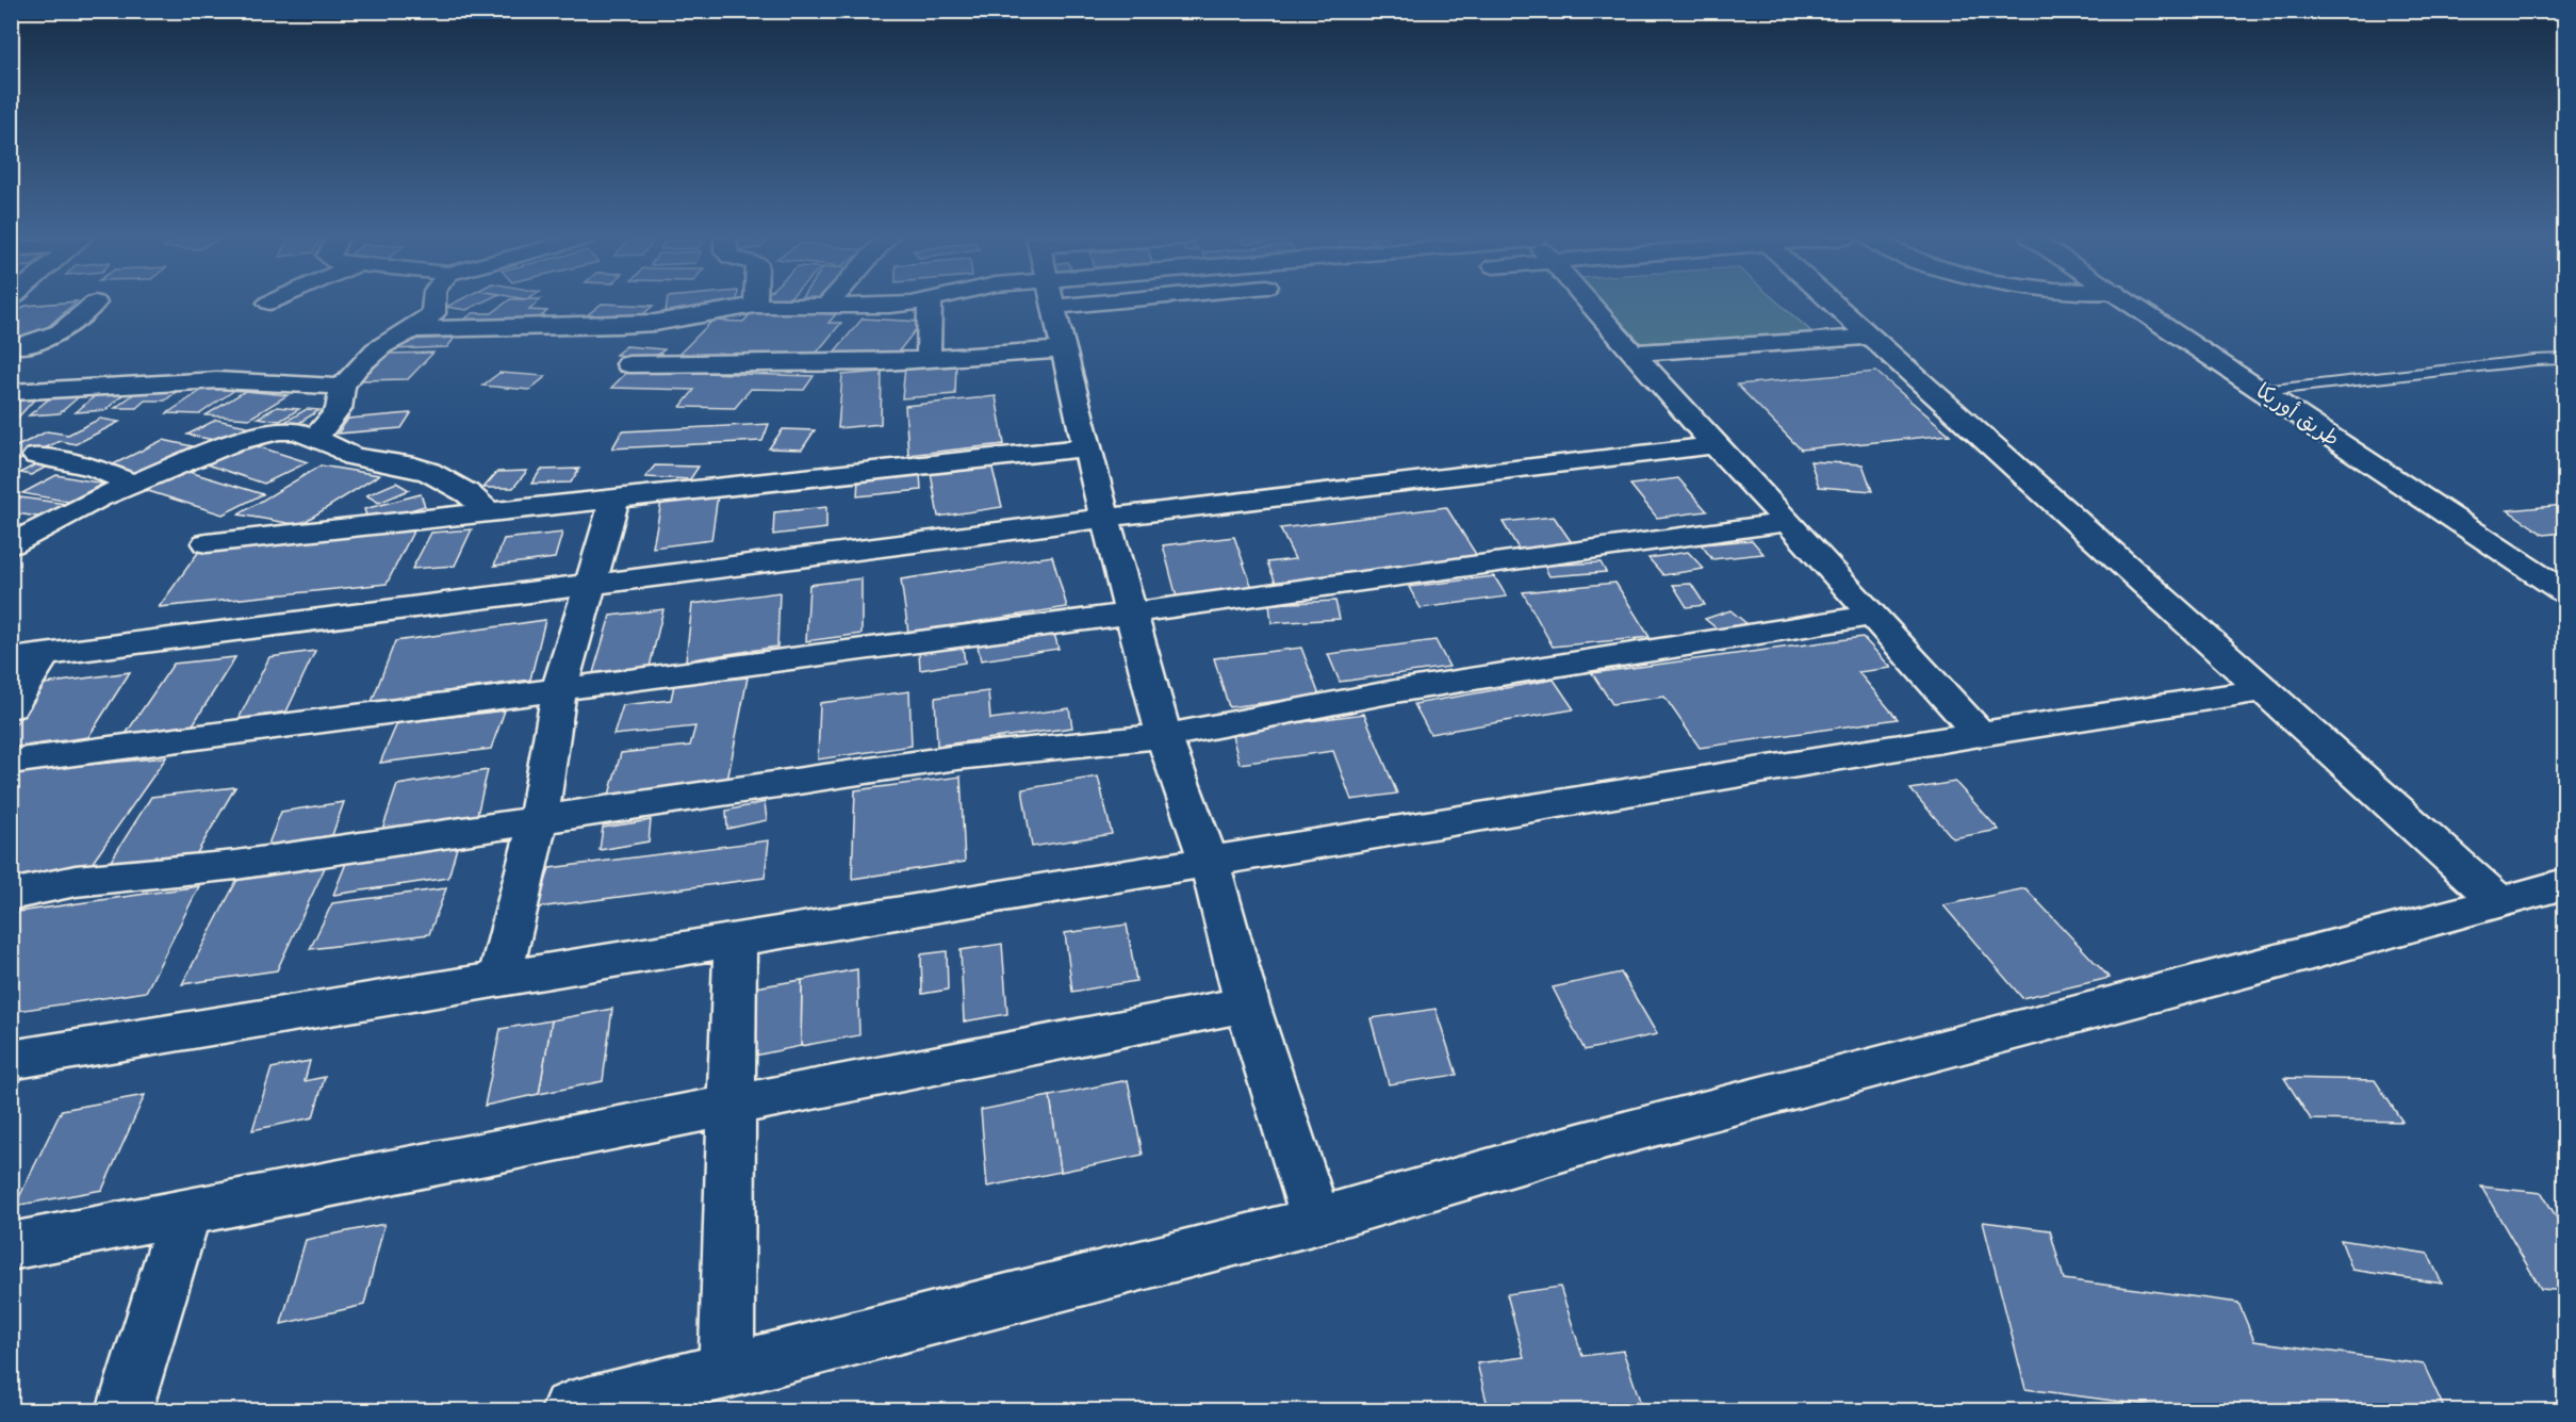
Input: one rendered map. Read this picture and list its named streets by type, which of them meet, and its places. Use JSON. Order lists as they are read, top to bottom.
{
  "streets": {
    "street": ["طريق أوريكا"]
  }
}
